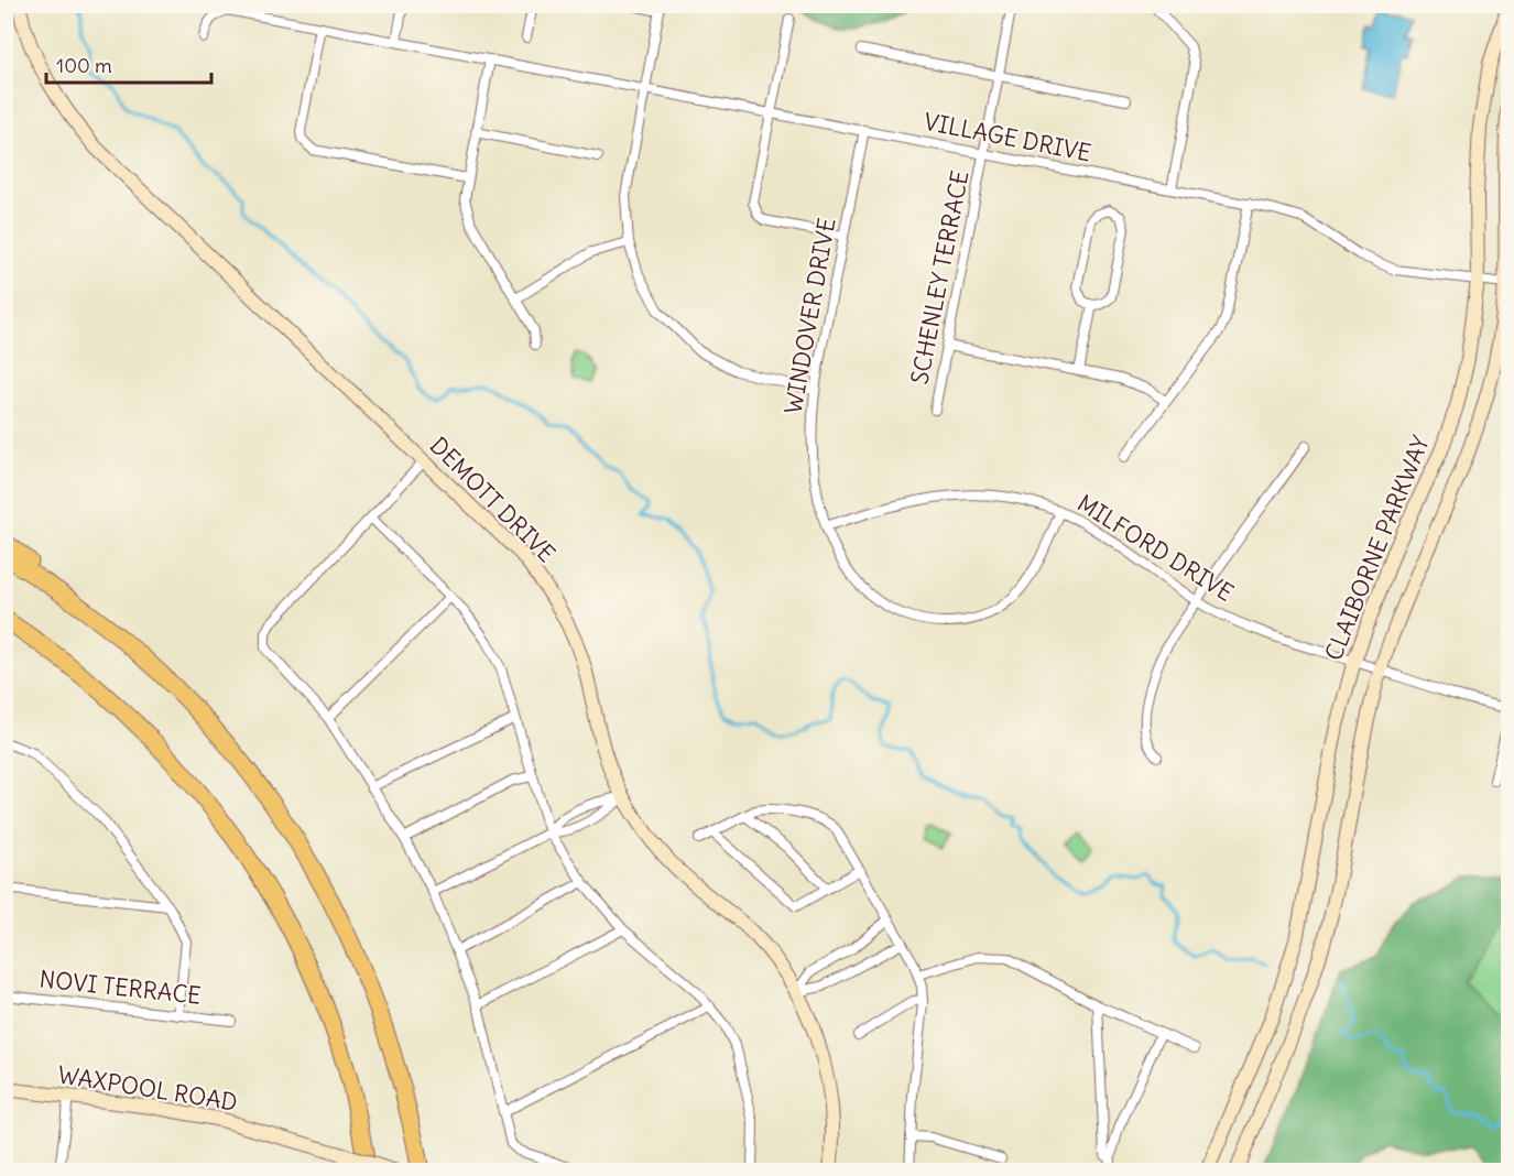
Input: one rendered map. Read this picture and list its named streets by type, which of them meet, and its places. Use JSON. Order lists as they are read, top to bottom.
{
  "streets": {
    "main road": ["DEMOTT DRIVE", "CLAIBORNE PARKWAY", "WAXPOOL ROAD"],
    "street": [
      "VILLAGE DRIVE",
      "SCHENLEY TERRACE",
      "WINDOVER DRIVE",
      "MILFORD DRIVE",
      "NOVI TERRACE"
    ]
  },
  "crossings": [
    ["VILLAGE DRIVE", "SCHENLEY TERRACE"],
    ["VILLAGE DRIVE", "WINDOVER DRIVE"],
    ["VILLAGE DRIVE", "CLAIBORNE PARKWAY"],
    ["WINDOVER DRIVE", "MILFORD DRIVE"],
    ["MILFORD DRIVE", "CLAIBORNE PARKWAY"]
  ],
  "scale_bar": "100 m"
}
